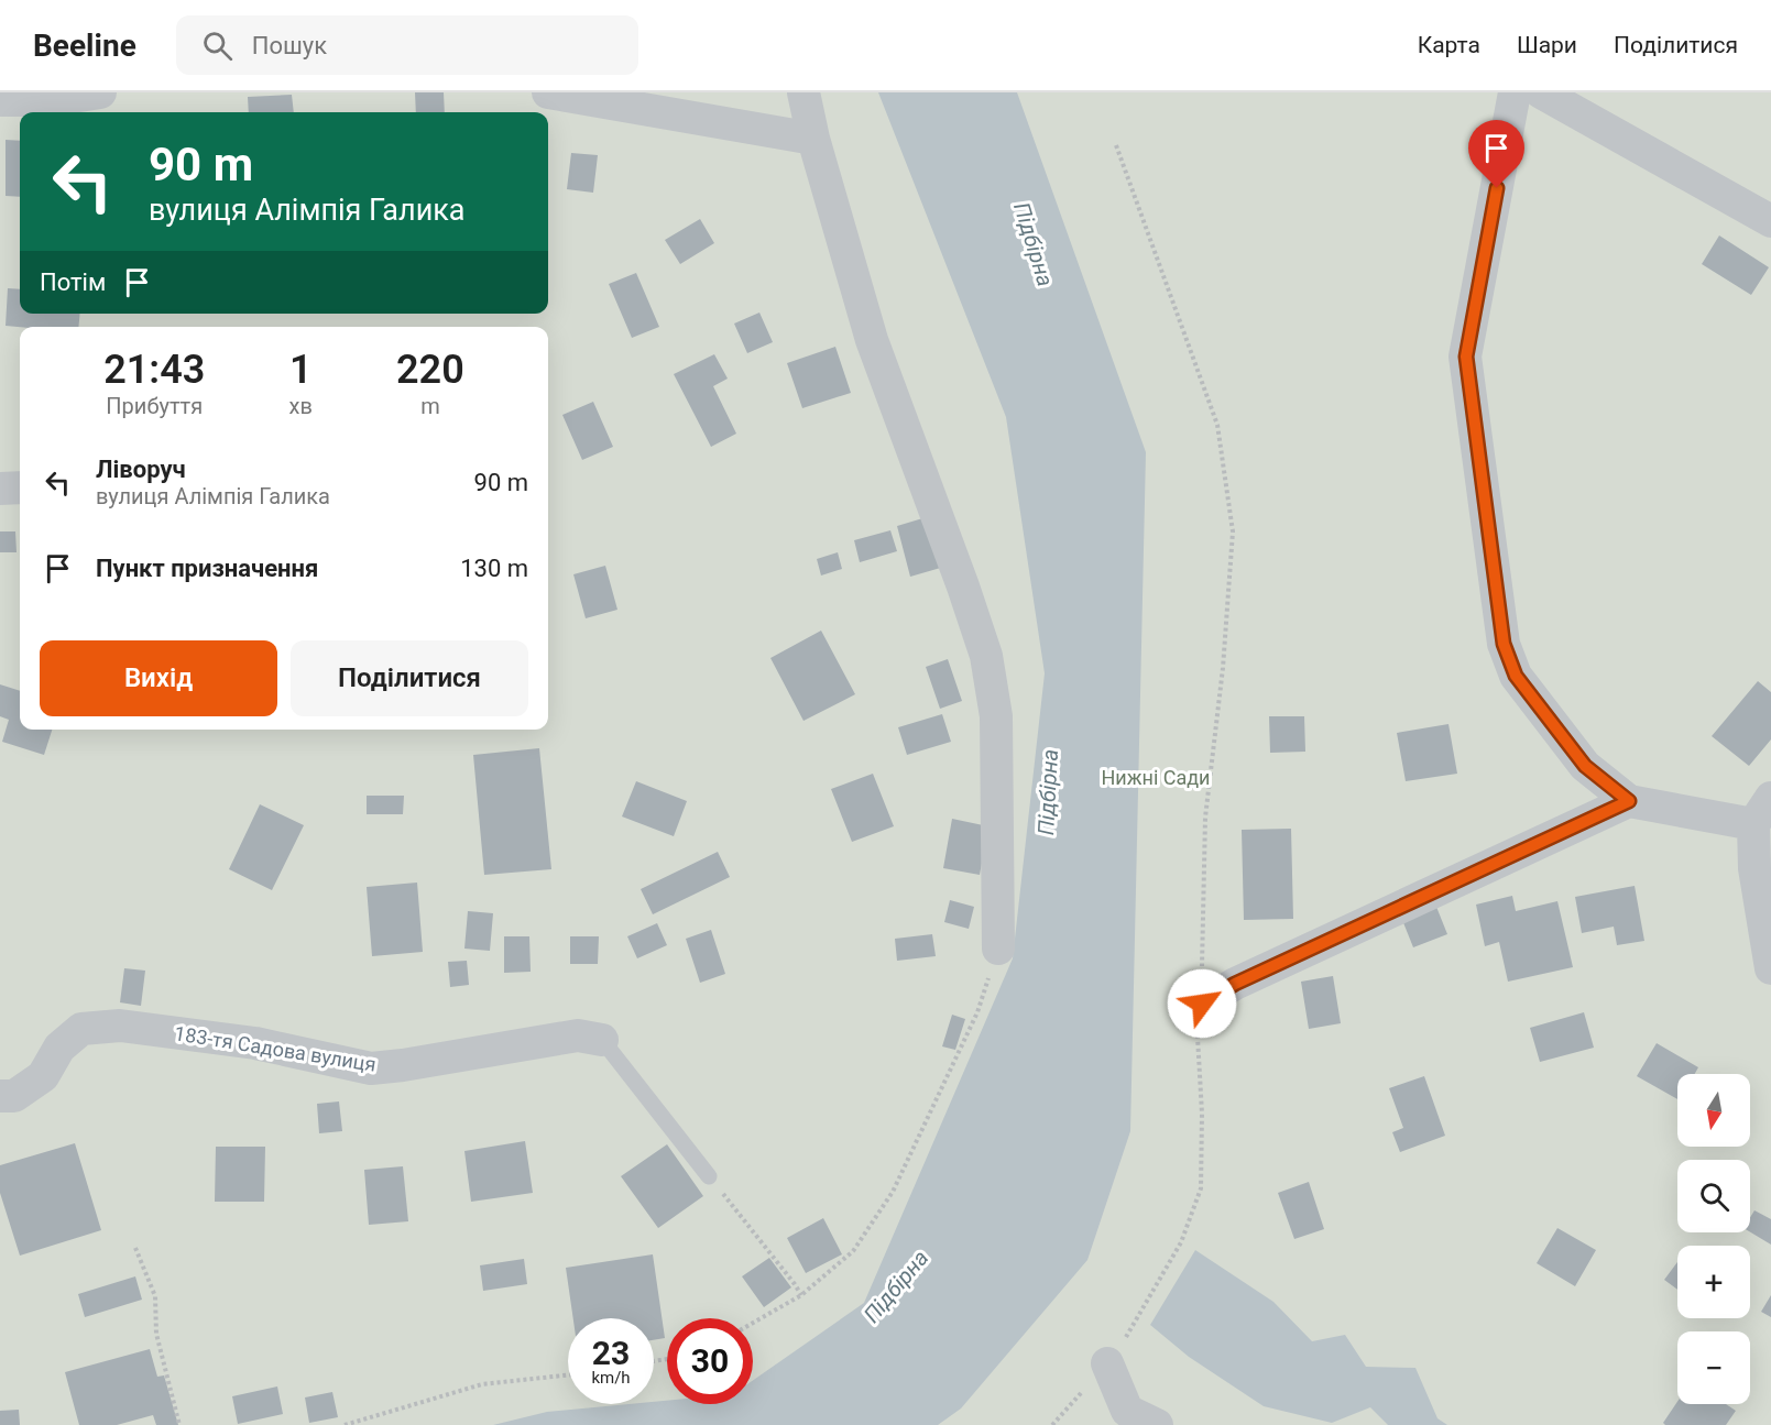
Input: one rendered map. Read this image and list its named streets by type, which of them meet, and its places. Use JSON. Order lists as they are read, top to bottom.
{
  "streets": {
    "street": ["183-тя Садова вулиця"]
  },
  "water": ["Підбірна"],
  "parks": ["Нижні Сади"],
  "north": "bottom",
  "page": {
    "header": "Beeline",
    "search": "Пошук",
    "nav": ["Карта", "Шари", "Поділитися"],
    "turn": ["90 m", "вулиця Алімпія Галика"],
    "then": "Потім",
    "eta": [
      "21:43",
      "Прибуття",
      "1",
      "хв",
      "220",
      "m"
    ],
    "list": [
      {
        "name": "Ліворуч",
        "note": "вулиця Алімпія Галика",
        "value": "90 m"
      },
      {
        "name": "Пункт призначення",
        "value": "130 m"
      }
    ],
    "buttons": ["Вихід", "Поділитися"],
    "map_buttons": ["+", "−"],
    "speed": "23 km/h",
    "limit": "30"
  }
}
